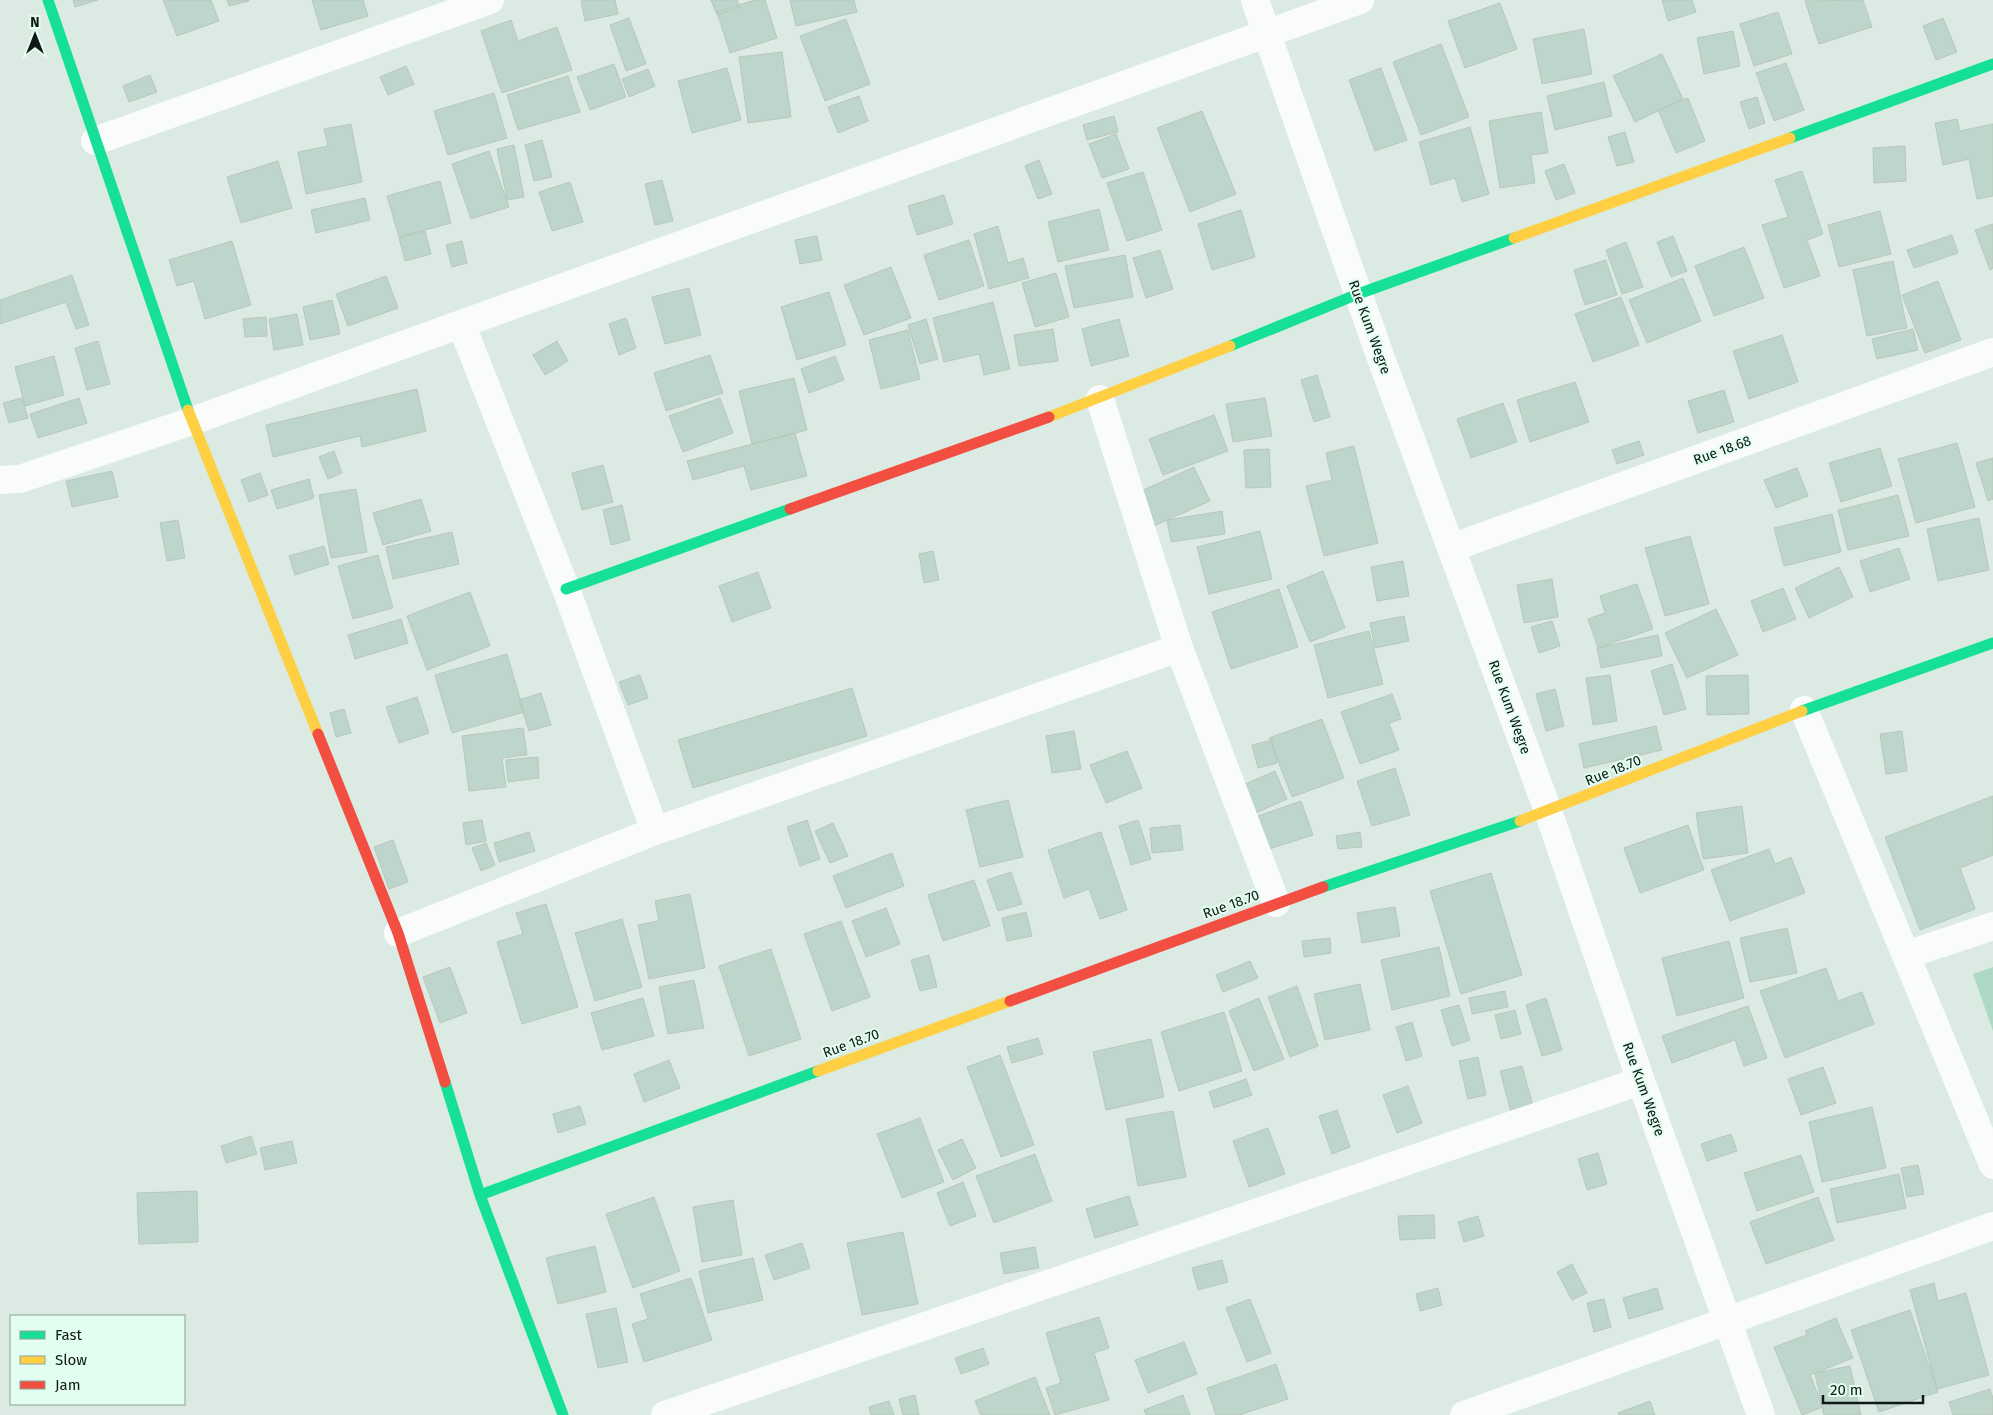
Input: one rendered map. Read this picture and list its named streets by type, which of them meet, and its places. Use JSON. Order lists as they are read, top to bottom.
{
  "streets": {
    "street": ["Rue Kum Wegre", "Rue 18.68", "Rue 18.70"]
  },
  "crossings": [
    ["Rue Kum Wegre", "Rue 18.68"],
    ["Rue Kum Wegre", "Rue 18.70"]
  ],
  "legend": ["Fast", "Slow", "Jam"],
  "scale_bar": "20 m",
  "north": "top"
}
